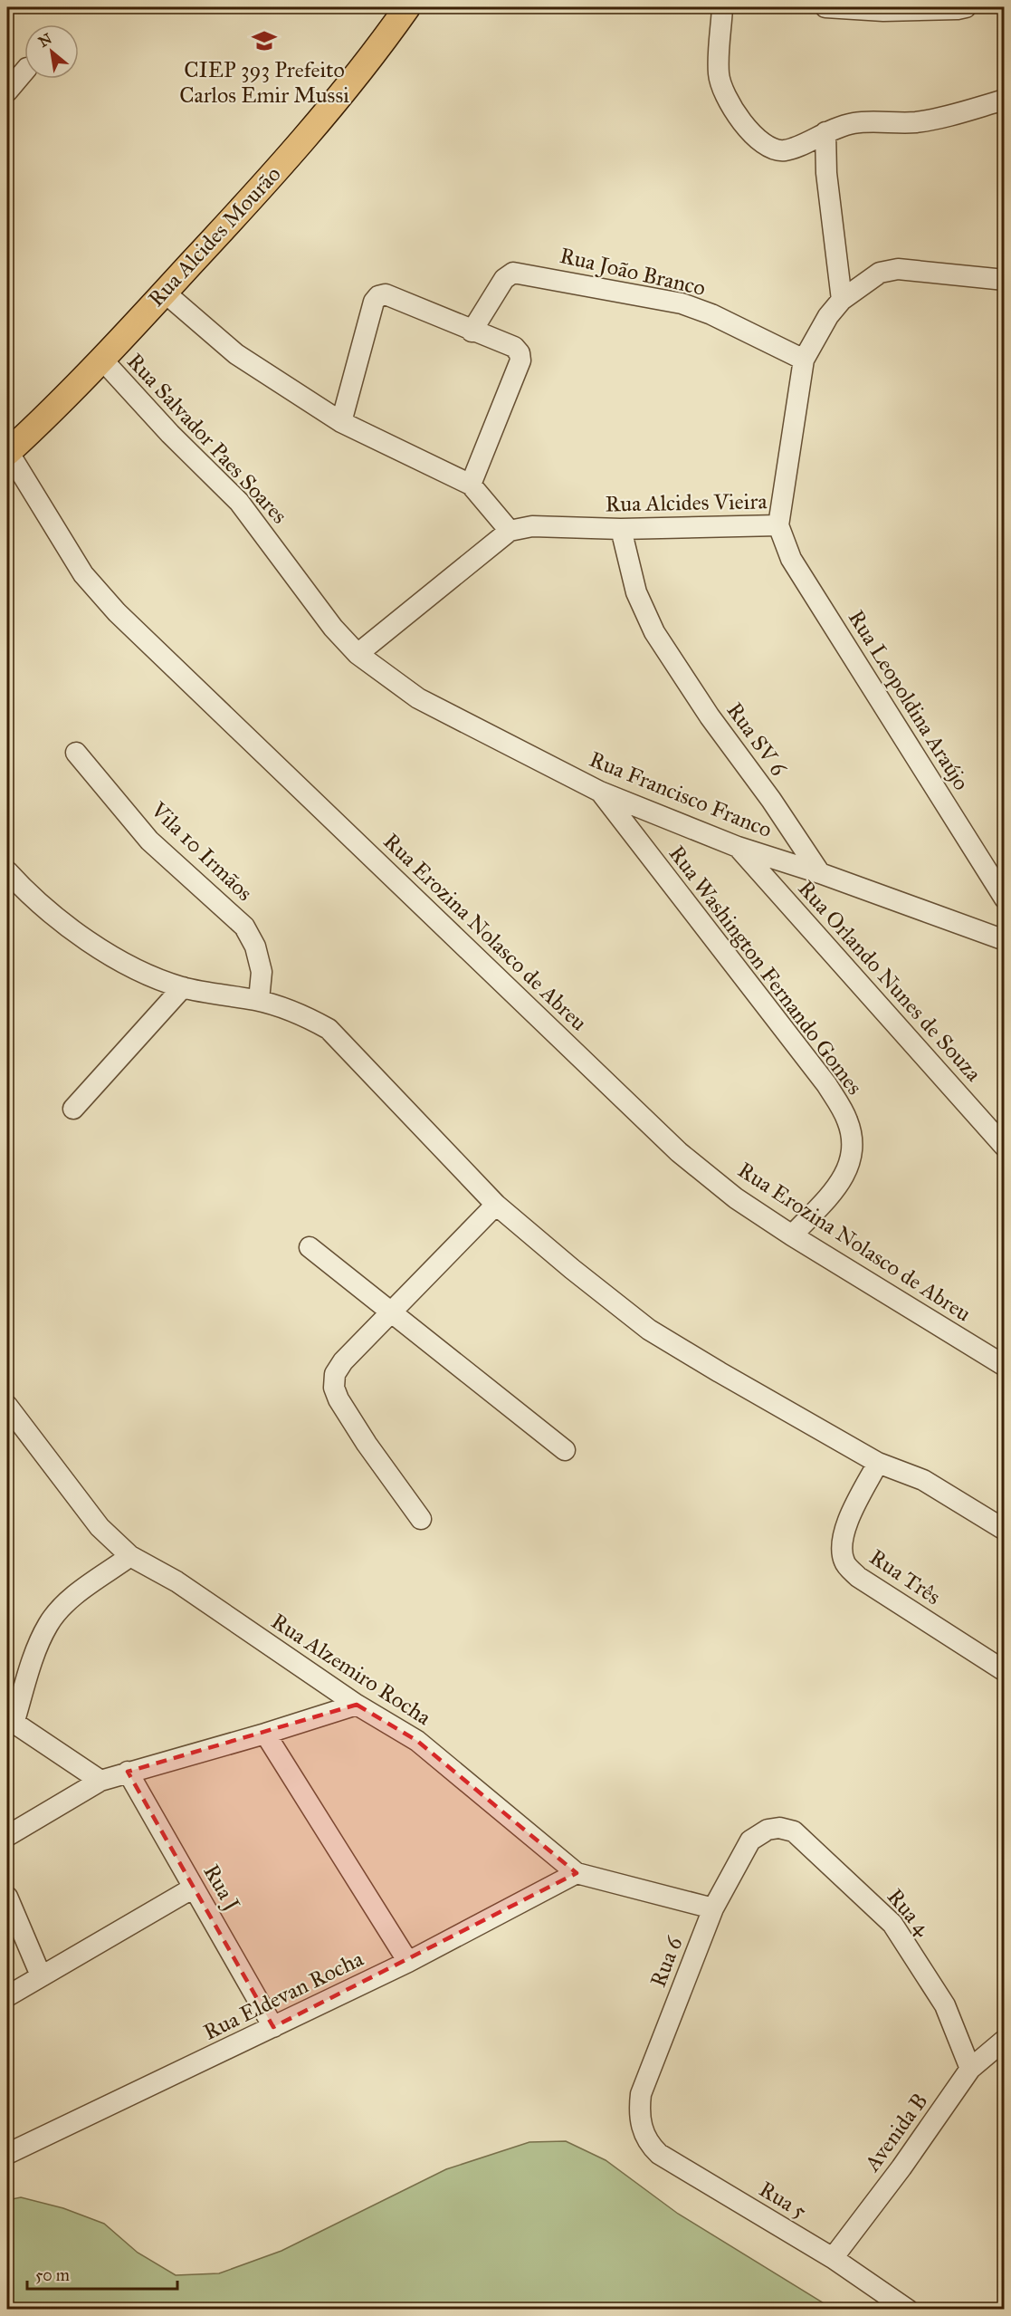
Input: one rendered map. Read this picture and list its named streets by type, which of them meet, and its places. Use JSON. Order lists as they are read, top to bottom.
{
  "streets": {
    "main road": ["Rua Alcides Mourão"],
    "street": [
      "Rua João Branco",
      "Rua Salvador Paes Soares",
      "Rua Alcides Vieira",
      "Rua Leopoldina Araújo",
      "Rua SV 6",
      "Rua Francisco Franco",
      "Vila 10 Irmãos",
      "Rua Erozina Nolasco de Abreu",
      "Rua Washington Fernando Gomes",
      "Rua Orlando Nunes de Souza",
      "Rua Três",
      "Rua Alzemiro Rocha",
      "Rua J",
      "Rua 4",
      "Rua 6",
      "Rua Eldevan Rocha",
      "Avenida B",
      "Rua 5"
    ]
  },
  "crossings": [
    ["Rua Alcides Mourão", "Rua Salvador Paes Soares"],
    ["Rua Alcides Mourão", "Rua Erozina Nolasco de Abreu"],
    ["Rua João Branco", "Rua Alcides Vieira"],
    ["Rua Salvador Paes Soares", "Rua Alcides Vieira"],
    ["Rua Salvador Paes Soares", "Rua Francisco Franco"],
    ["Rua Alcides Vieira", "Rua Leopoldina Araújo"],
    ["Rua Alcides Vieira", "Rua SV 6"],
    ["Rua Alcides Vieira", "Rua Francisco Franco"],
    ["Rua SV 6", "Rua Francisco Franco"],
    ["Rua Francisco Franco", "Rua Washington Fernando Gomes"],
    ["Rua Francisco Franco", "Rua Orlando Nunes de Souza"],
    ["Rua Erozina Nolasco de Abreu", "Rua Washington Fernando Gomes"],
    ["Rua Alzemiro Rocha", "Rua 6"],
    ["Rua Alzemiro Rocha", "Rua Eldevan Rocha"],
    ["Rua J", "Rua Eldevan Rocha"],
    ["Rua 4", "Rua 6"],
    ["Rua 4", "Avenida B"],
    ["Rua 6", "Rua 5"],
    ["Avenida B", "Rua 5"]
  ],
  "places": {
    "school or university": ["CIEP 393 Prefeito Carlos Emir Mussi"]
  },
  "scale_bar": "50 m",
  "north": "top left"
}
